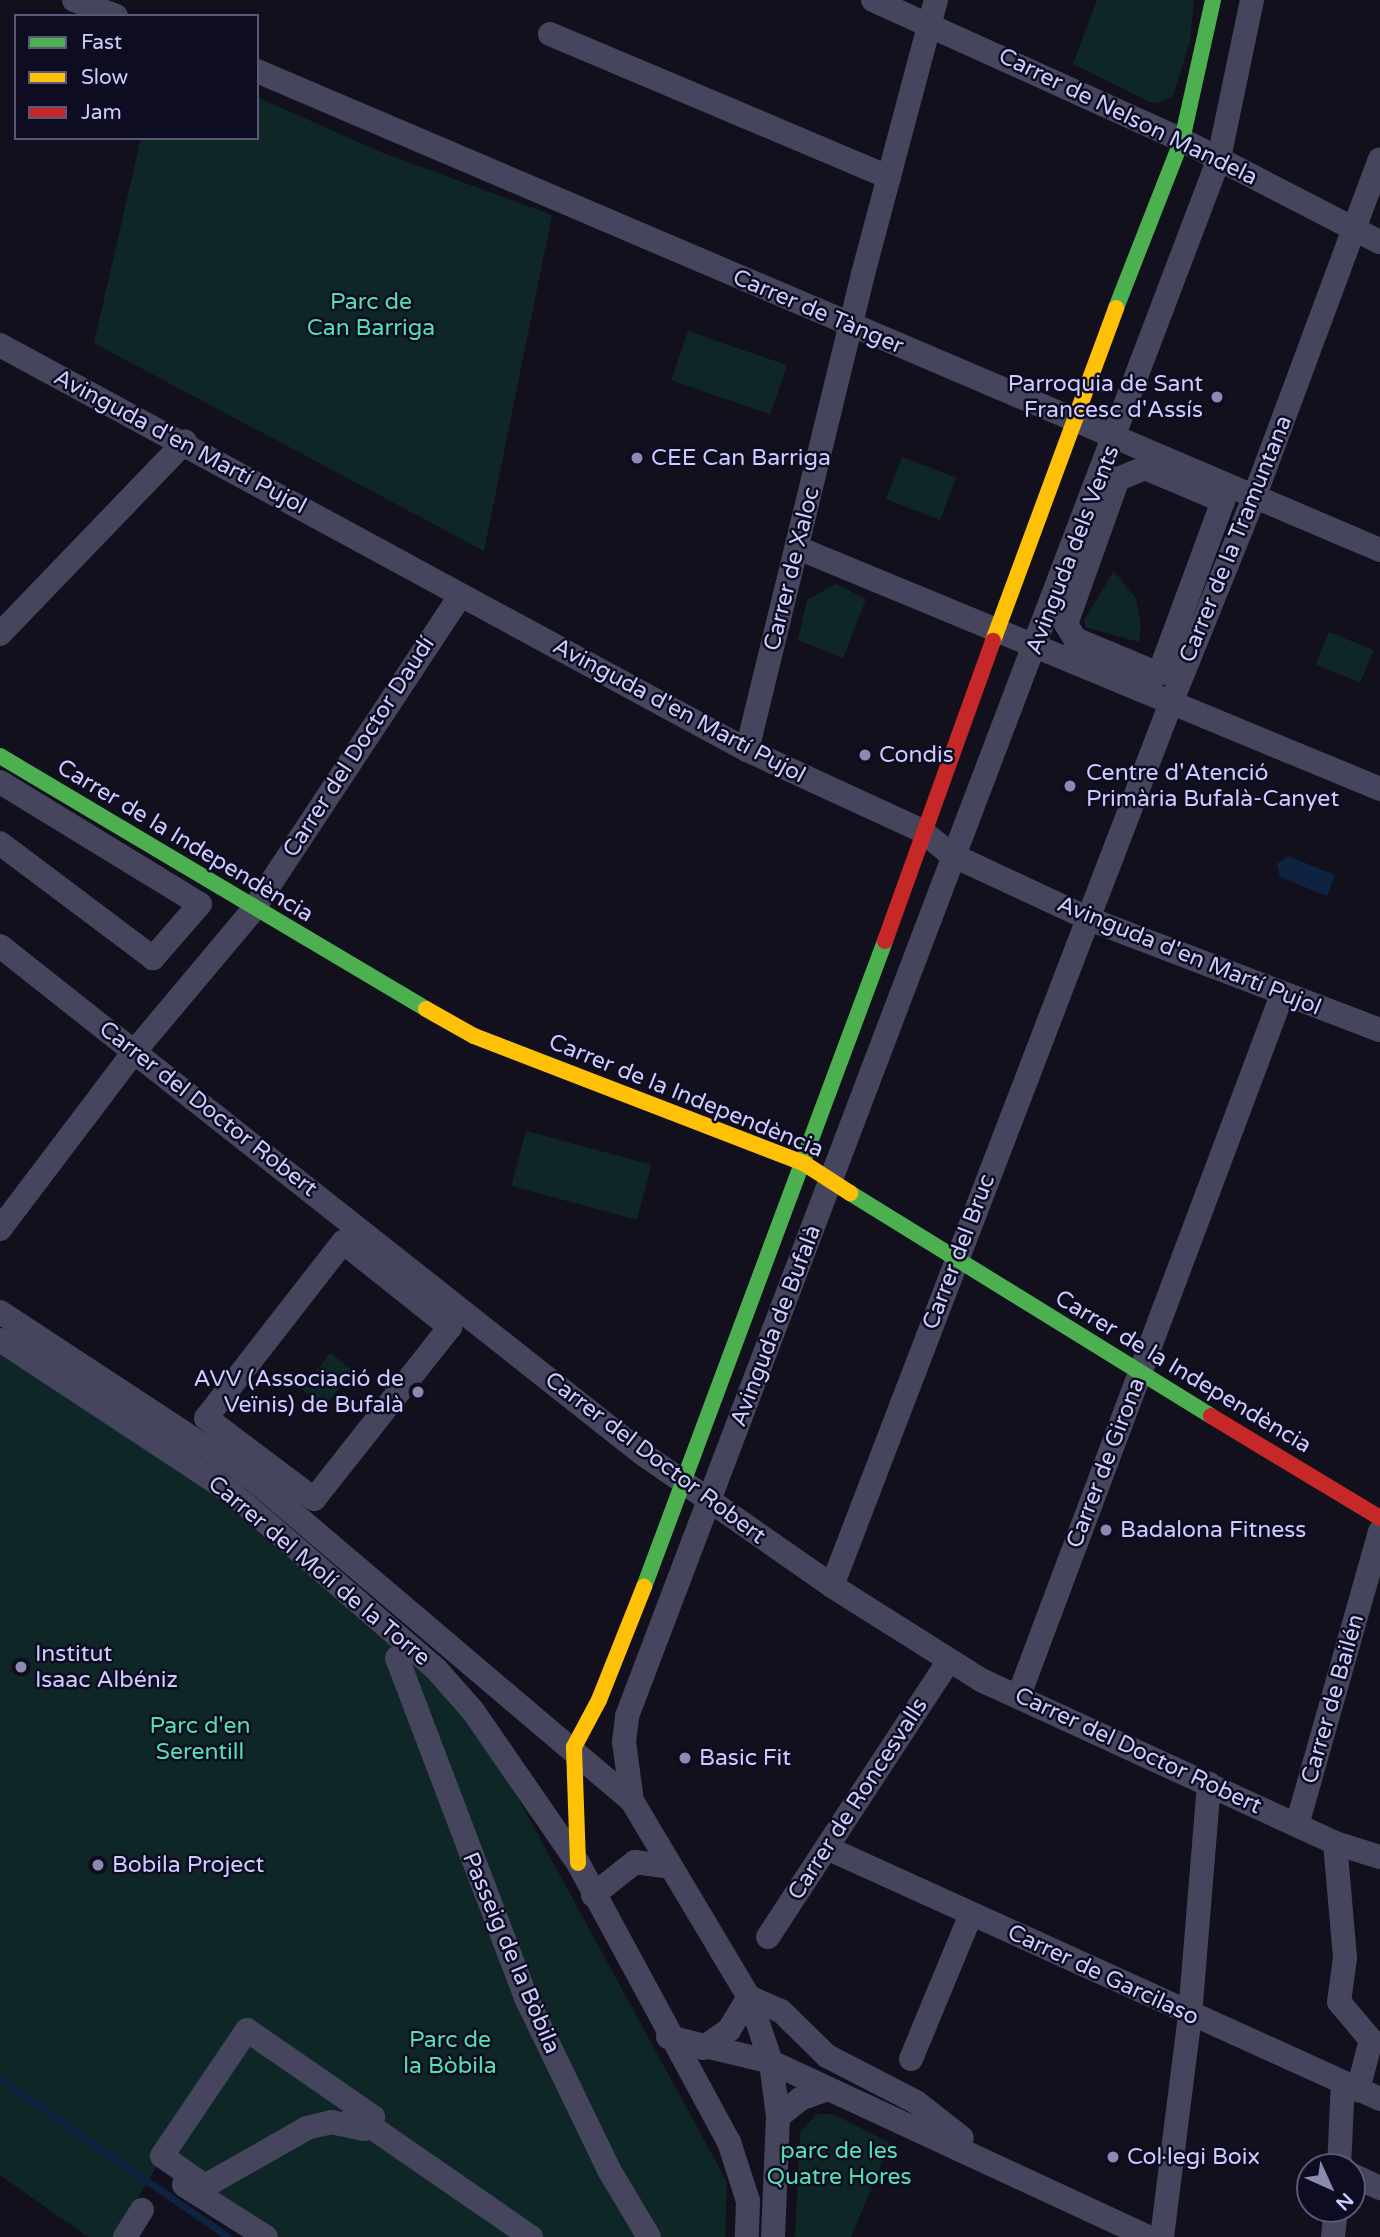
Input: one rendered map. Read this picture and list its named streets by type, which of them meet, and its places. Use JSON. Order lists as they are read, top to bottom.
{
  "streets": {
    "street": [
      "Carrer de Nelson Mandela",
      "Carrer de Tànger",
      "Avinguda d'en Martí Pujol",
      "Carrer de la Tramuntana",
      "Avinguda dels Vents",
      "Carrer de Xaloc",
      "Carrer del Doctor Daudí",
      "Carrer de la Independència",
      "Carrer del Doctor Robert",
      "Carrer del Bruc",
      "Avinguda de Bufalà",
      "Carrer de Girona",
      "Carrer del Molí de la Torre",
      "Carrer de Bailén",
      "Carrer de Roncesvalls",
      "Passeig de la Bòbila",
      "Carrer de Garcilaso"
    ]
  },
  "crossings": [
    ["Carrer de Nelson Mandela", "Carrer de la Tramuntana"],
    ["Carrer de Nelson Mandela", "Avinguda dels Vents"],
    ["Carrer de Nelson Mandela", "Carrer de Xaloc"],
    ["Carrer de Tànger", "Carrer de la Tramuntana"],
    ["Carrer de Tànger", "Avinguda dels Vents"],
    ["Carrer de Tànger", "Carrer de Xaloc"],
    ["Avinguda d'en Martí Pujol", "Carrer de la Tramuntana"],
    ["Avinguda d'en Martí Pujol", "Avinguda dels Vents"],
    ["Avinguda d'en Martí Pujol", "Carrer de Xaloc"],
    ["Avinguda d'en Martí Pujol", "Carrer del Doctor Daudí"],
    ["Avinguda d'en Martí Pujol", "Carrer del Bruc"],
    ["Avinguda d'en Martí Pujol", "Avinguda de Bufalà"],
    ["Avinguda d'en Martí Pujol", "Carrer de Girona"],
    ["Carrer de la Tramuntana", "Carrer del Bruc"],
    ["Avinguda dels Vents", "Avinguda de Bufalà"],
    ["Carrer del Doctor Daudí", "Carrer de la Independència"],
    ["Carrer del Doctor Daudí", "Carrer del Doctor Robert"],
    ["Carrer de la Independència", "Carrer del Bruc"],
    ["Carrer de la Independència", "Avinguda de Bufalà"],
    ["Carrer de la Independència", "Carrer de Girona"],
    ["Carrer del Doctor Robert", "Carrer del Bruc"],
    ["Carrer del Doctor Robert", "Avinguda de Bufalà"],
    ["Carrer del Doctor Robert", "Carrer de Girona"],
    ["Carrer del Doctor Robert", "Carrer de Bailén"],
    ["Carrer del Doctor Robert", "Carrer de Roncesvalls"],
    ["Avinguda de Bufalà", "Carrer del Molí de la Torre"],
    ["Carrer de Roncesvalls", "Carrer de Garcilaso"]
  ],
  "parks": [
    "Parc de Can Barriga",
    "Parc d'en Serentill",
    "Parc de la Bòbila",
    "parc de les Quatre Hores"
  ],
  "places": [
    "Parroquia de Sant Francesc d'Assís",
    "CEE Can Barriga",
    "Condis",
    "Centre d'Atenció Primària Bufalà-Canyet",
    "AVV (Associació de Veïnis) de Bufalà",
    "Badalona Fitness",
    "Institut Isaac Albéniz",
    "Basic Fit",
    "Bobila Project",
    "Col·legi Boix"
  ],
  "legend": ["Fast", "Slow", "Jam"],
  "north": "bottom right"
}
